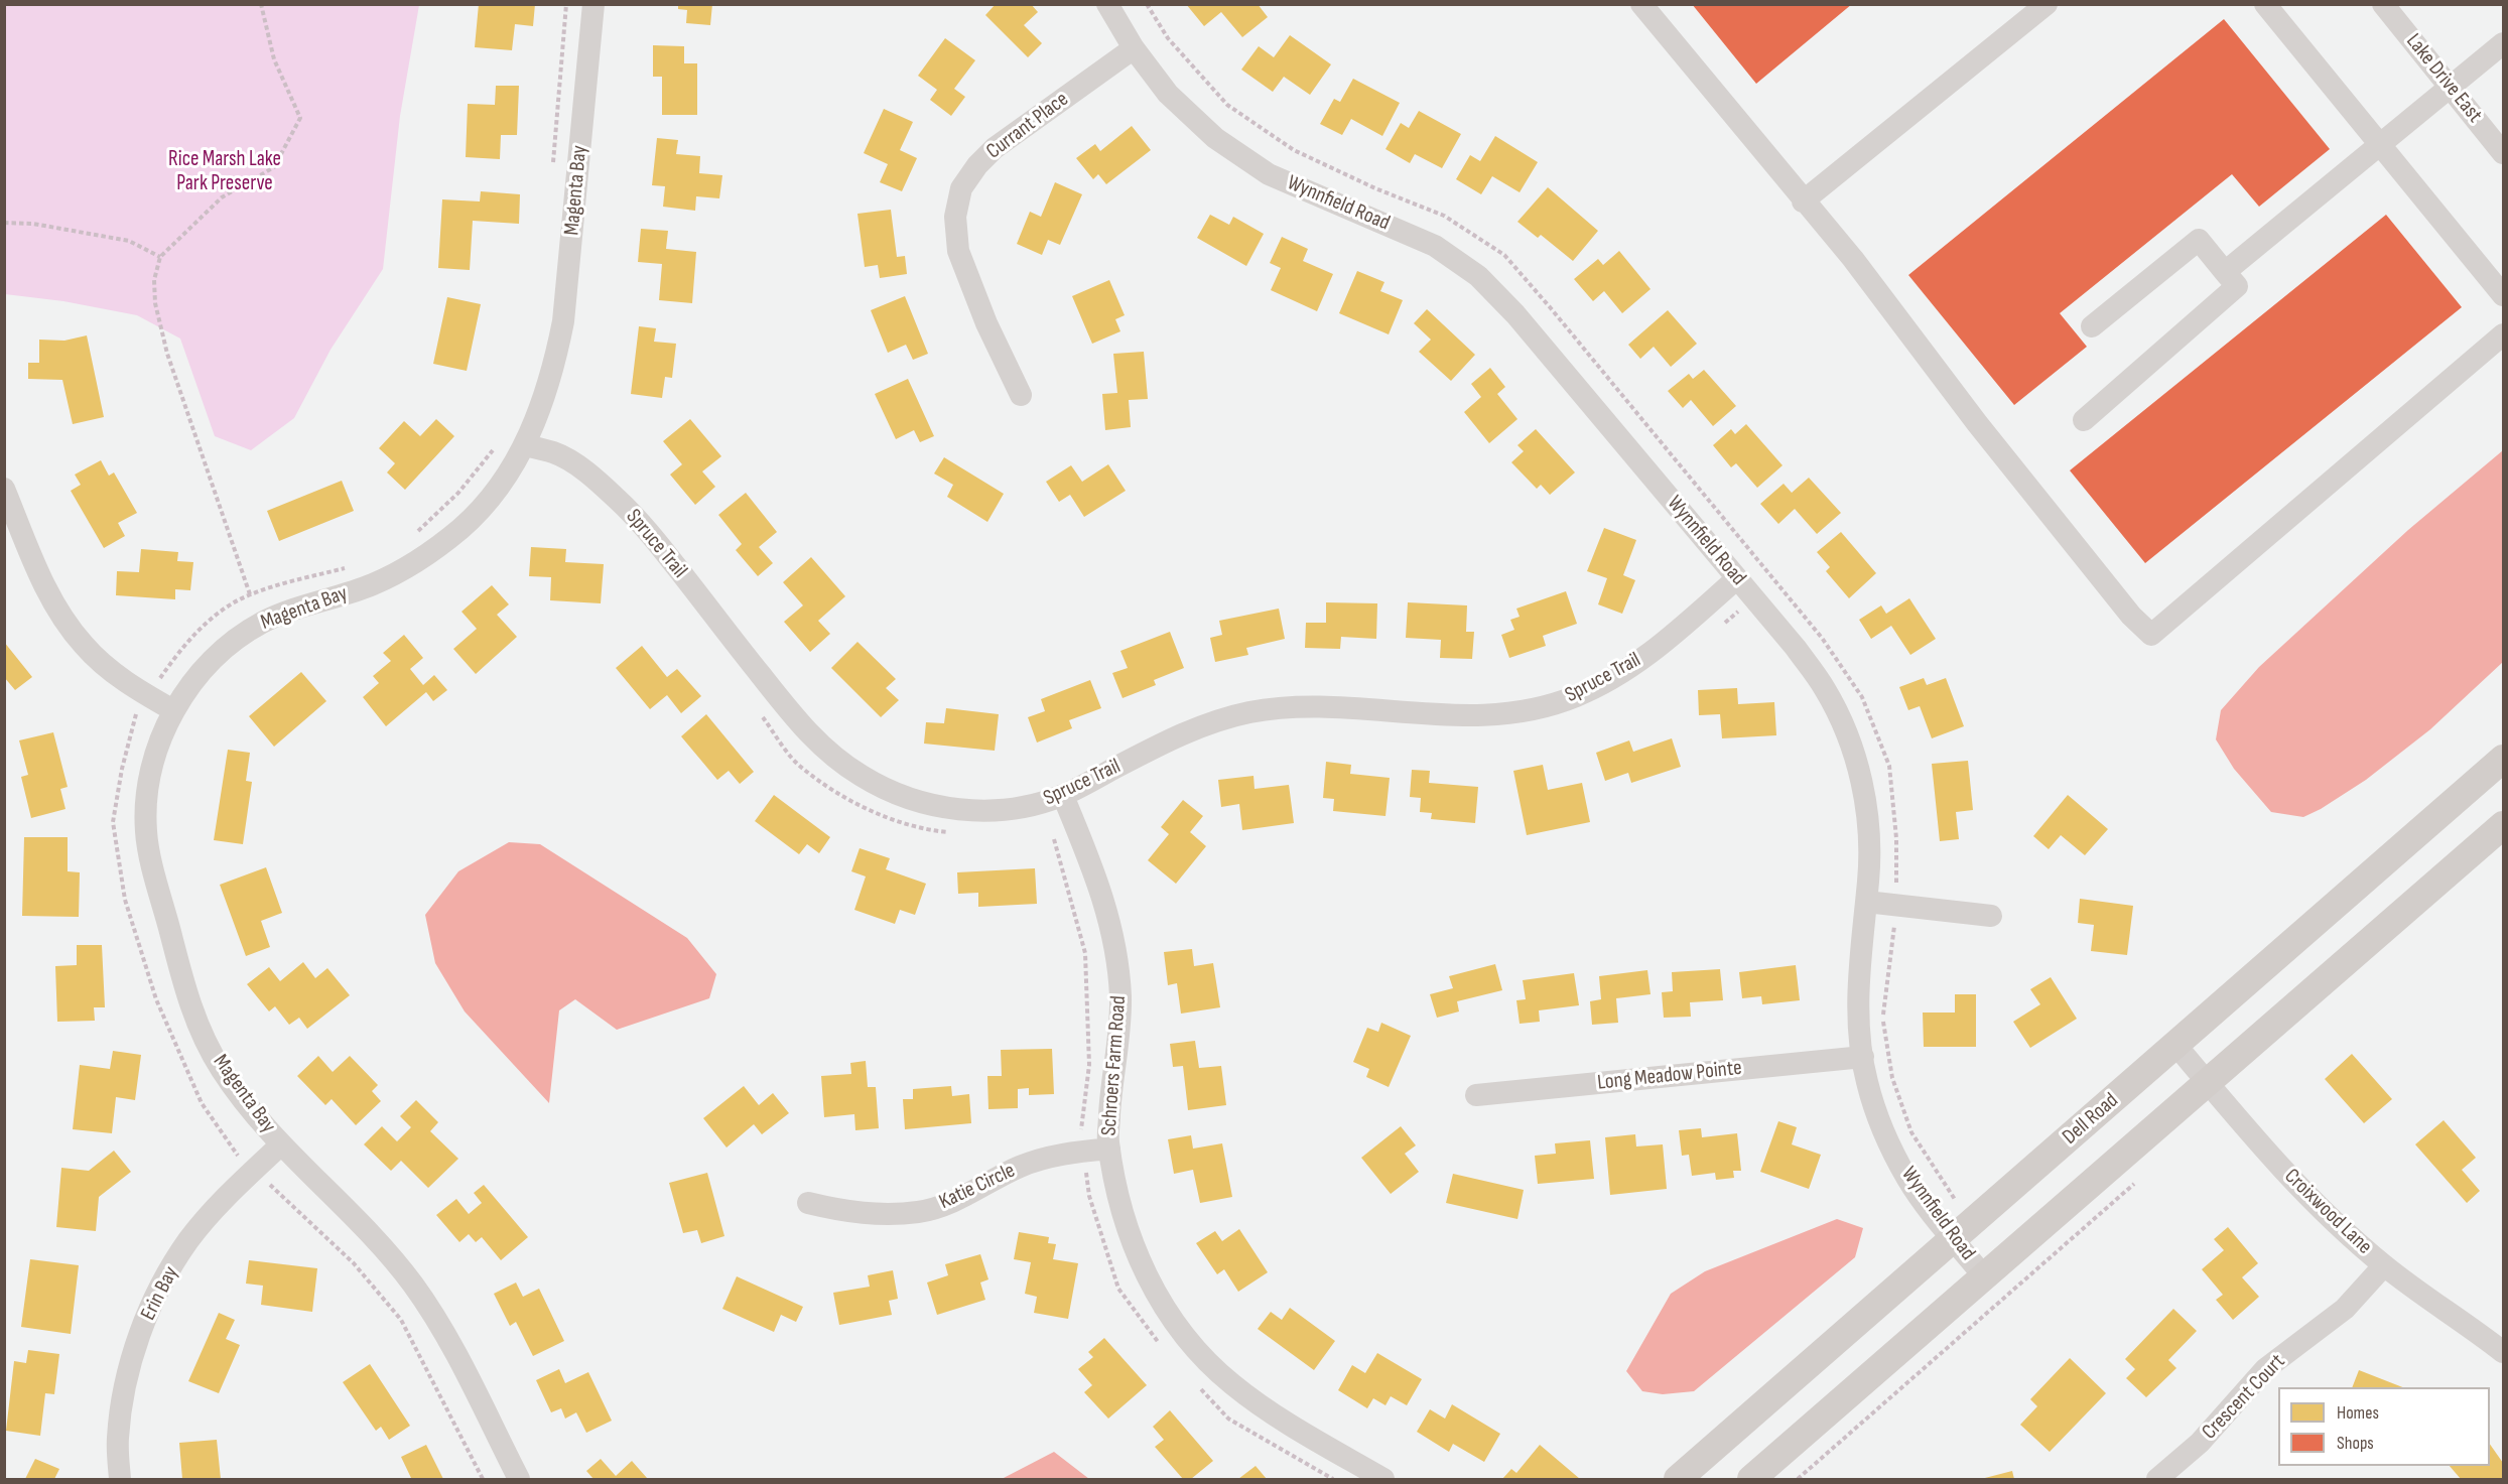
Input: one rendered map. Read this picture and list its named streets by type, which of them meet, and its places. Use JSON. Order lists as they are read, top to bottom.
{
  "streets": {
    "main road": ["Dell Road"],
    "street": [
      "Lake Drive East",
      "Currant Place",
      "Magenta Bay",
      "Wynnfield Road",
      "Spruce Trail",
      "Schroers Farm Road",
      "Long Meadow Pointe",
      "Katie Circle",
      "Croixwood Lane",
      "Erin Bay",
      "Crescent Court"
    ]
  },
  "crossings": [
    ["Currant Place", "Wynnfield Road"],
    ["Magenta Bay", "Spruce Trail"],
    ["Magenta Bay", "Erin Bay"],
    ["Wynnfield Road", "Spruce Trail"],
    ["Wynnfield Road", "Long Meadow Pointe"],
    ["Wynnfield Road", "Dell Road"],
    ["Spruce Trail", "Schroers Farm Road"],
    ["Schroers Farm Road", "Katie Circle"],
    ["Dell Road", "Croixwood Lane"],
    ["Croixwood Lane", "Crescent Court"]
  ],
  "parks": ["Rice Marsh Lake Park Preserve"],
  "legend": ["Homes", "Shops"]
}
